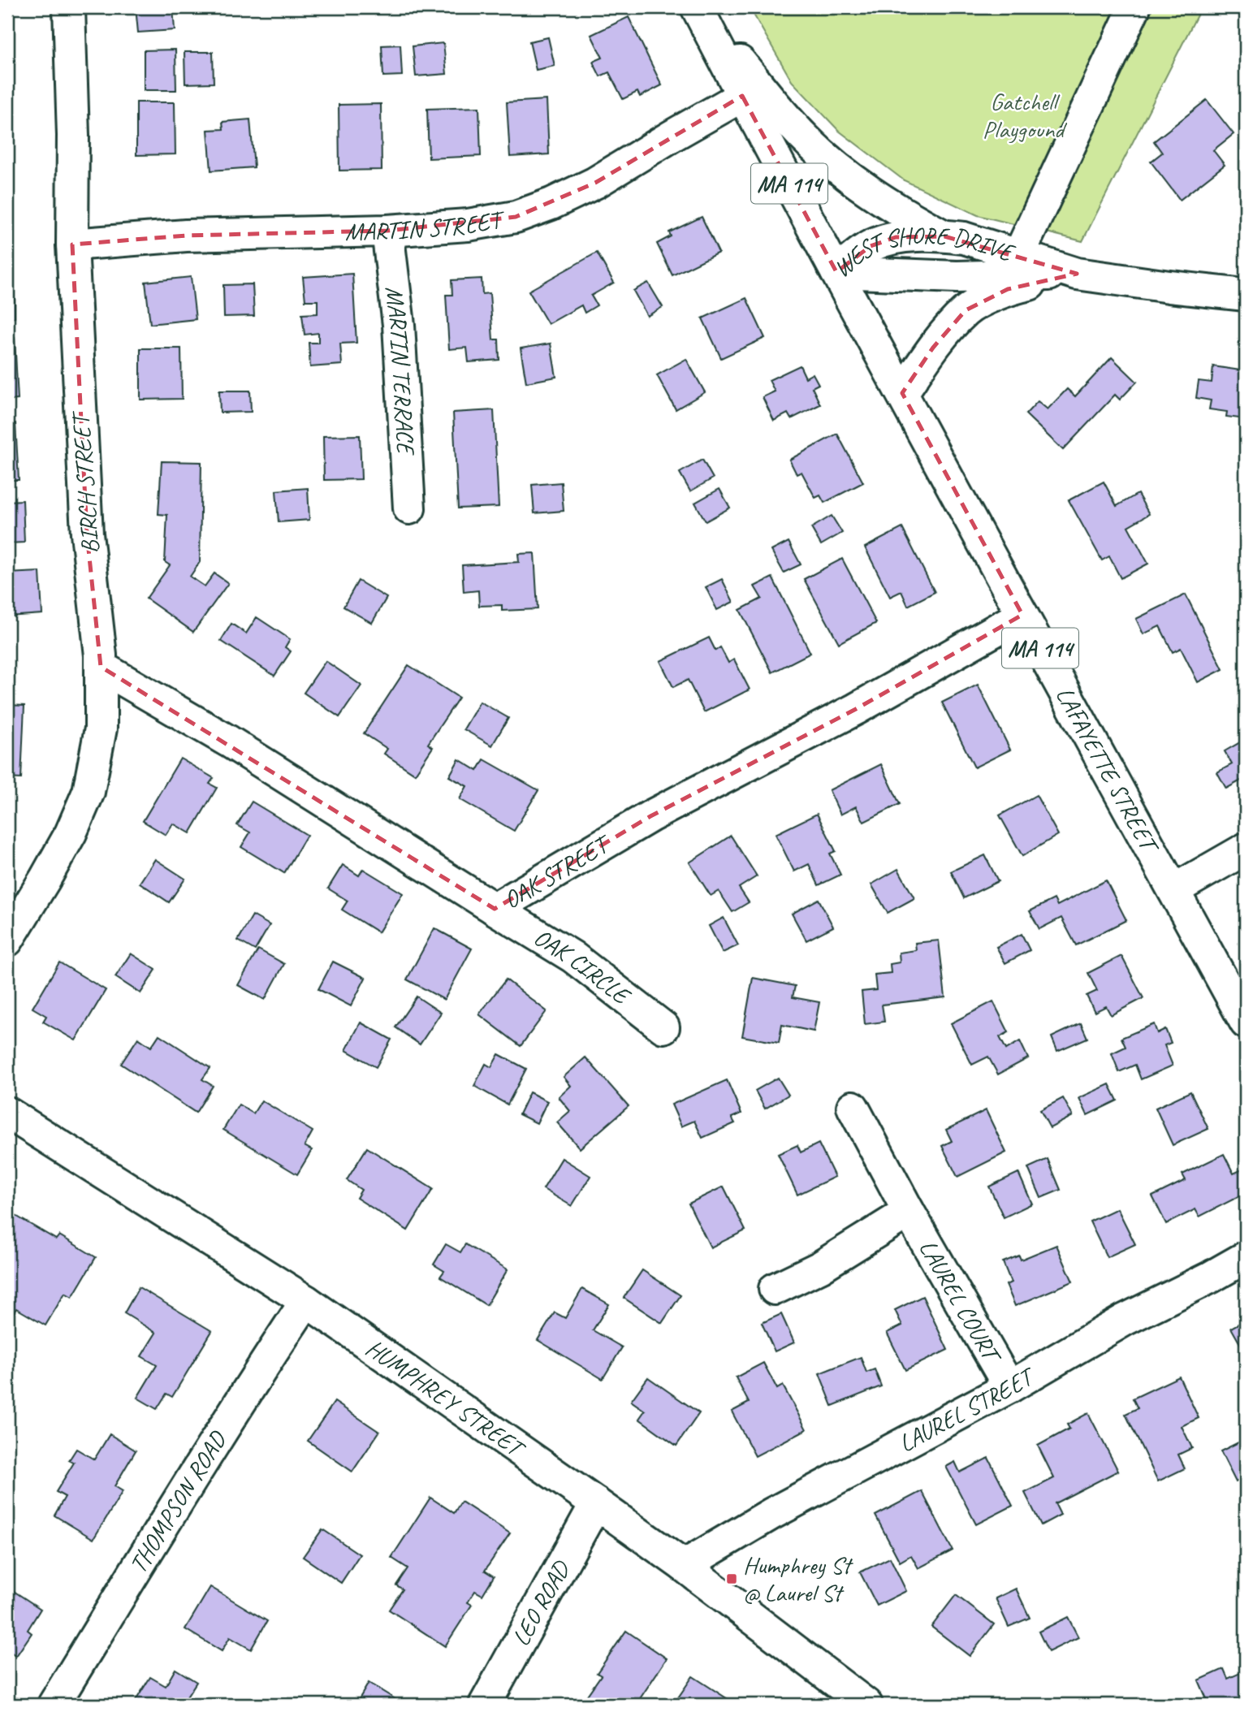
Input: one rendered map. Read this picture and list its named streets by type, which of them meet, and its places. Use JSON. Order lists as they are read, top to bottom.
{
  "streets": {
    "street": [
      "MA 114",
      "MARTIN STREET",
      "WEST SHORE DRIVE",
      "MARTIN TERRACE",
      "BIRCH STREET",
      "LAFAYETTE STREET",
      "OAK STREET",
      "OAK CIRCLE",
      "LAUREL COURT",
      "HUMPHREY STREET",
      "LAUREL STREET",
      "THOMPSON ROAD",
      "LEO ROAD"
    ]
  },
  "crossings": [
    ["MARTIN STREET", "MARTIN TERRACE"],
    ["MARTIN STREET", "BIRCH STREET"],
    ["MARTIN STREET", "LAFAYETTE STREET"],
    ["WEST SHORE DRIVE", "LAFAYETTE STREET"],
    ["BIRCH STREET", "OAK STREET"],
    ["LAFAYETTE STREET", "OAK STREET"],
    ["OAK STREET", "OAK CIRCLE"],
    ["LAUREL COURT", "LAUREL STREET"],
    ["HUMPHREY STREET", "LAUREL STREET"],
    ["HUMPHREY STREET", "THOMPSON ROAD"],
    ["HUMPHREY STREET", "LEO ROAD"]
  ],
  "parks": ["Gatchell Playgound"],
  "places": {
    "transit": ["Humphrey St @ Laurel St"]
  }
}
